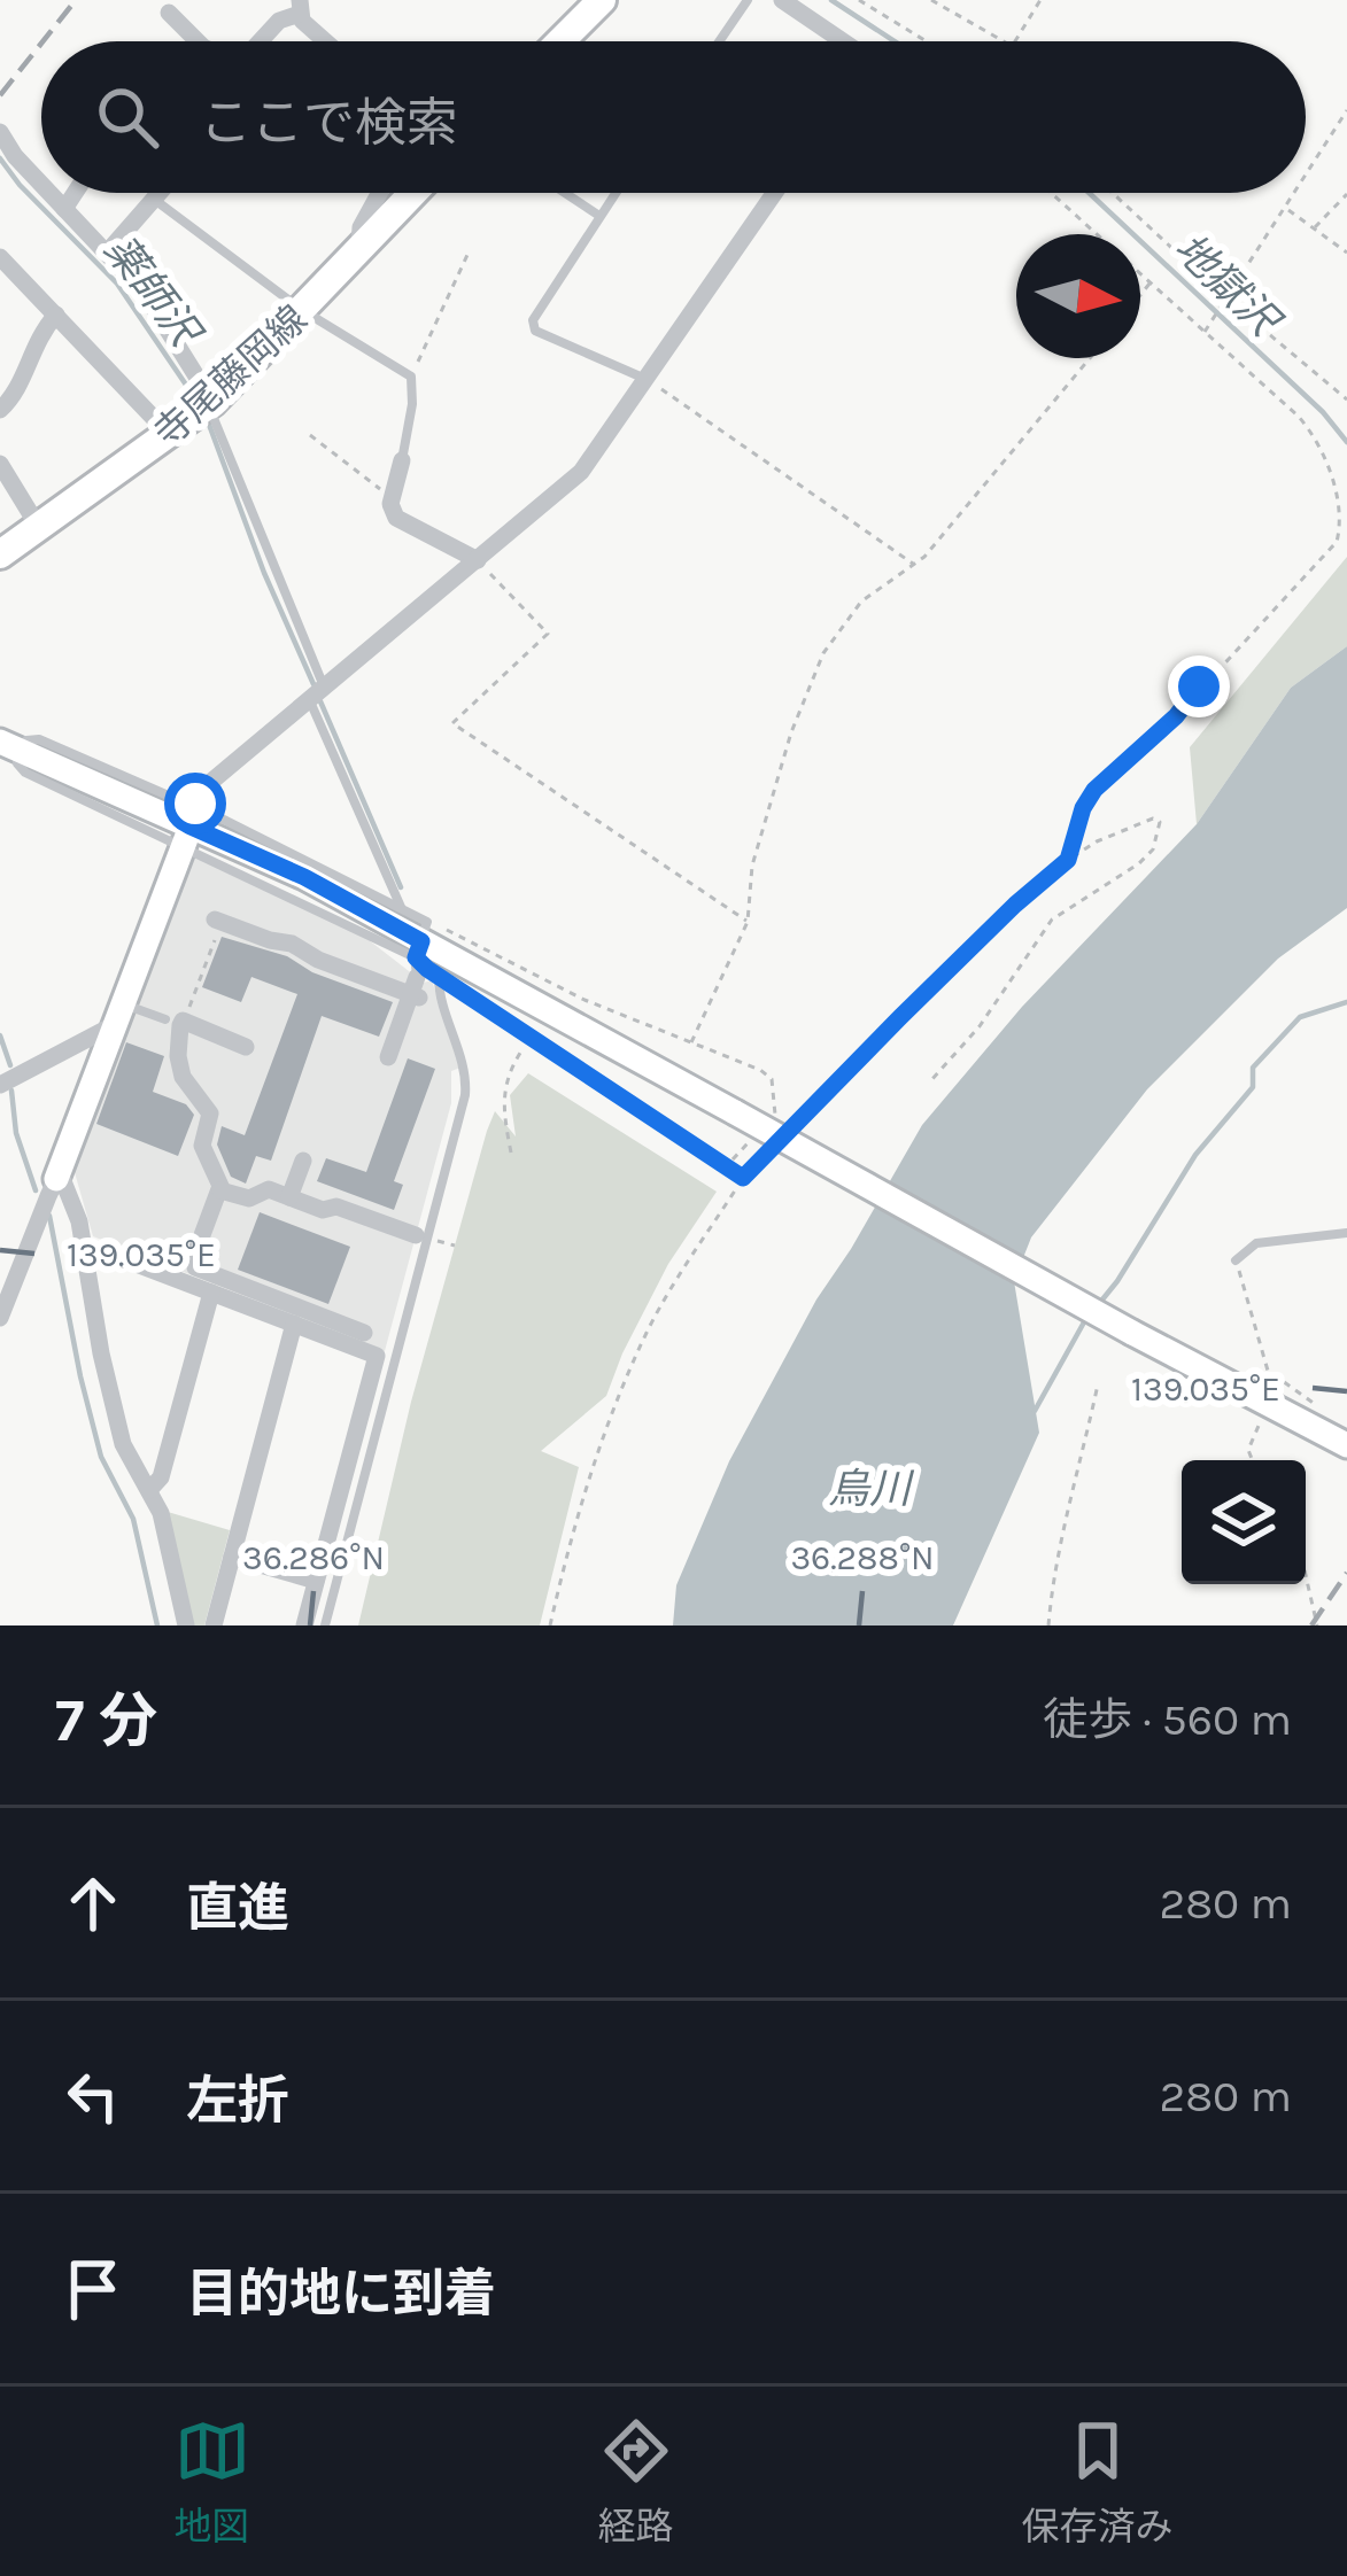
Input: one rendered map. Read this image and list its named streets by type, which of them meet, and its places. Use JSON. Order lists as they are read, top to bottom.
{
  "streets": {
    "main road": ["寺尾藤岡線"]
  },
  "water": ["地獄沢", "薬師沢", "烏川"],
  "north": "right",
  "page": {
    "search": "ここで検索",
    "heading": ["7 分", "徒歩 · 560 m"],
    "list": [
      ["直進", "280 m"],
      ["左折", "280 m"],
      "目的地に到着"
    ],
    "nav": ["地図", "経路", "保存済み"]
  },
  "coordinates": ["139.035°E", "36.286°N", "36.288°N"]
}
